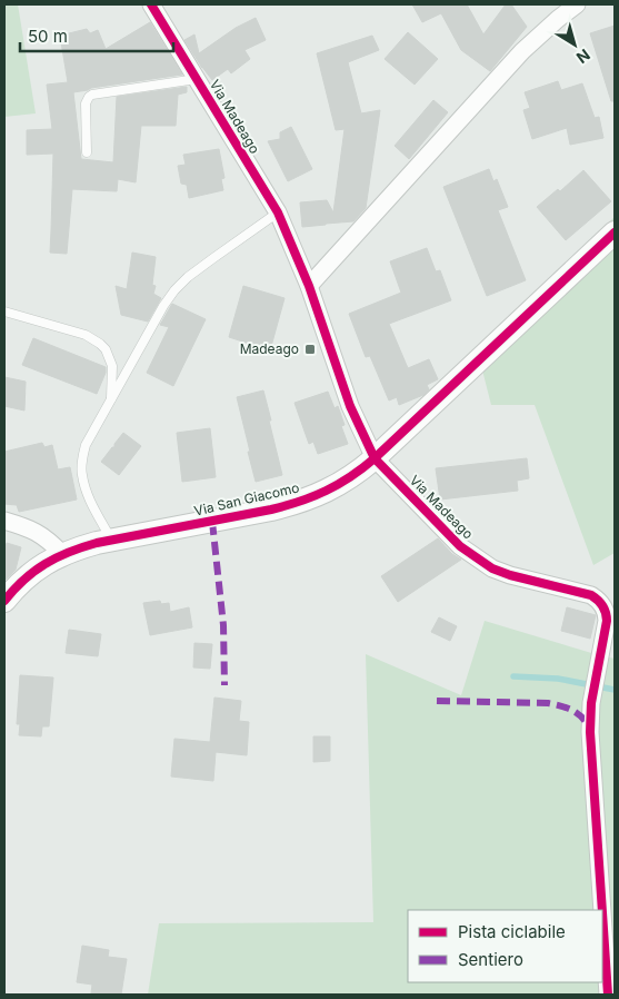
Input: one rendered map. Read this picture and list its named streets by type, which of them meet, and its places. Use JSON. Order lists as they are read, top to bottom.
{
  "streets": {
    "street": ["Via Madeago", "Via San Giacomo"]
  },
  "crossings": [
    ["Via Madeago", "Via San Giacomo"]
  ],
  "places": {
    "transit": ["Madeago"]
  },
  "legend": ["Pista ciclabile", "Sentiero"],
  "scale_bar": "50 m",
  "north": "bottom right"
}
